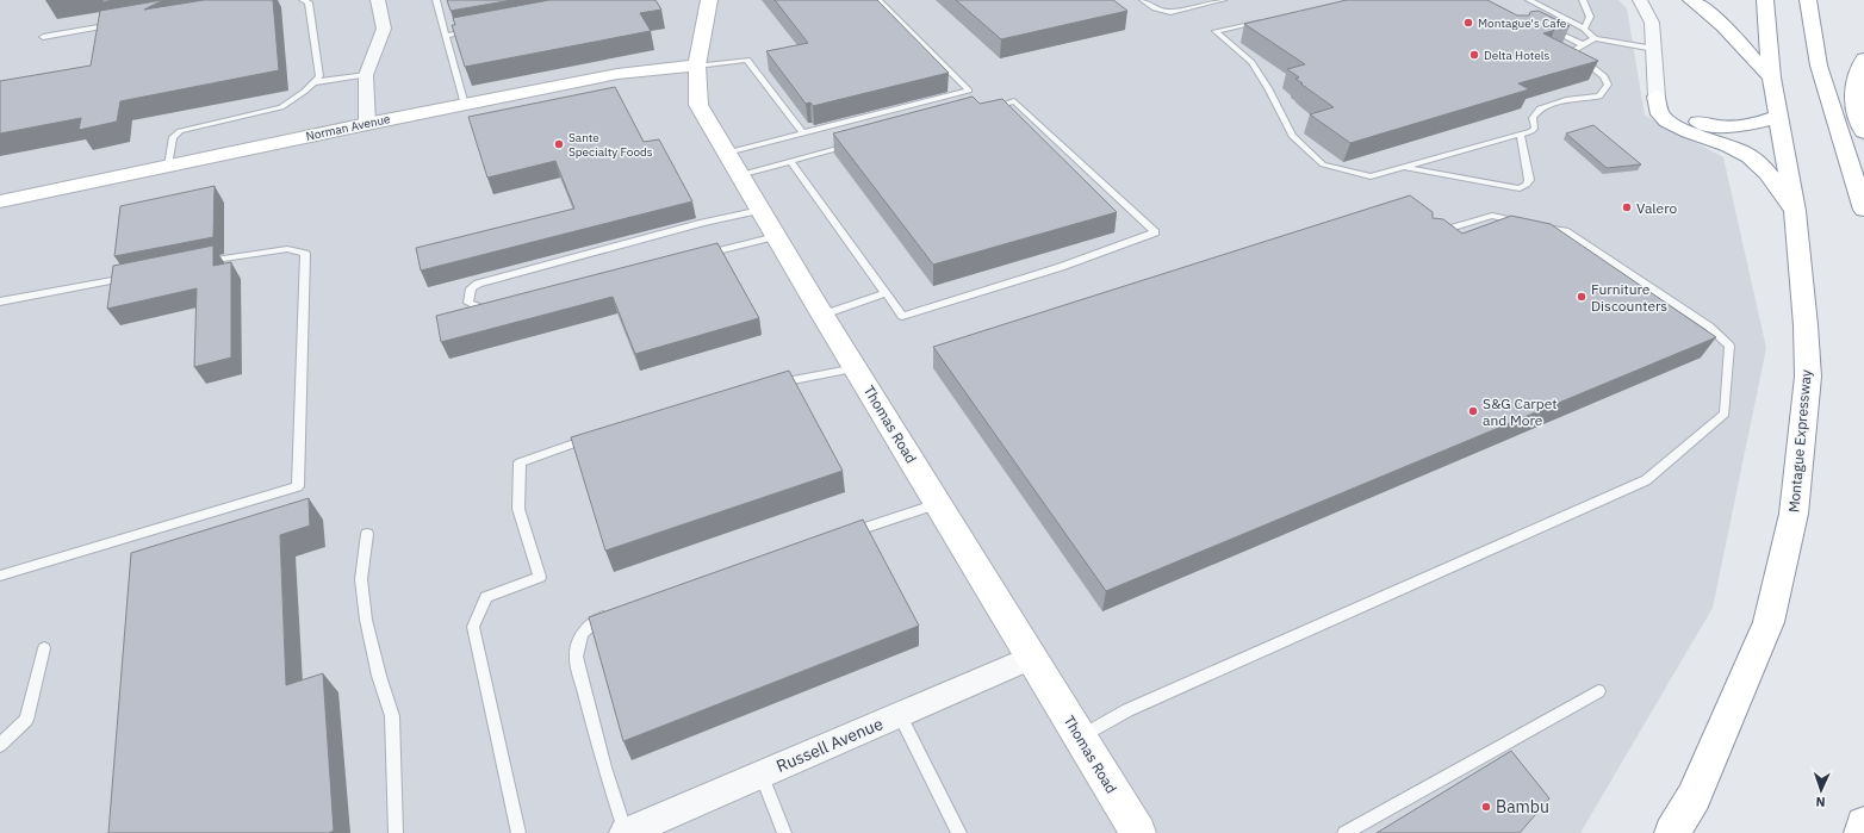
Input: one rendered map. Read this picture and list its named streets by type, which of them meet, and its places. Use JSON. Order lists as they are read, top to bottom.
{
  "streets": {
    "main road": ["Norman Avenue", "Thomas Road", "Montague Expressway"],
    "street": ["Russell Avenue"]
  },
  "crossings": [
    ["Norman Avenue", "Thomas Road"],
    ["Thomas Road", "Russell Avenue"]
  ],
  "places": [
    "Montague's Cafe",
    "Delta Hotels",
    "Sante Specialty Foods",
    "Valero",
    "Furniture Discounters",
    "S&G Carpet and More",
    "Bambu"
  ],
  "north": "bottom"
}
